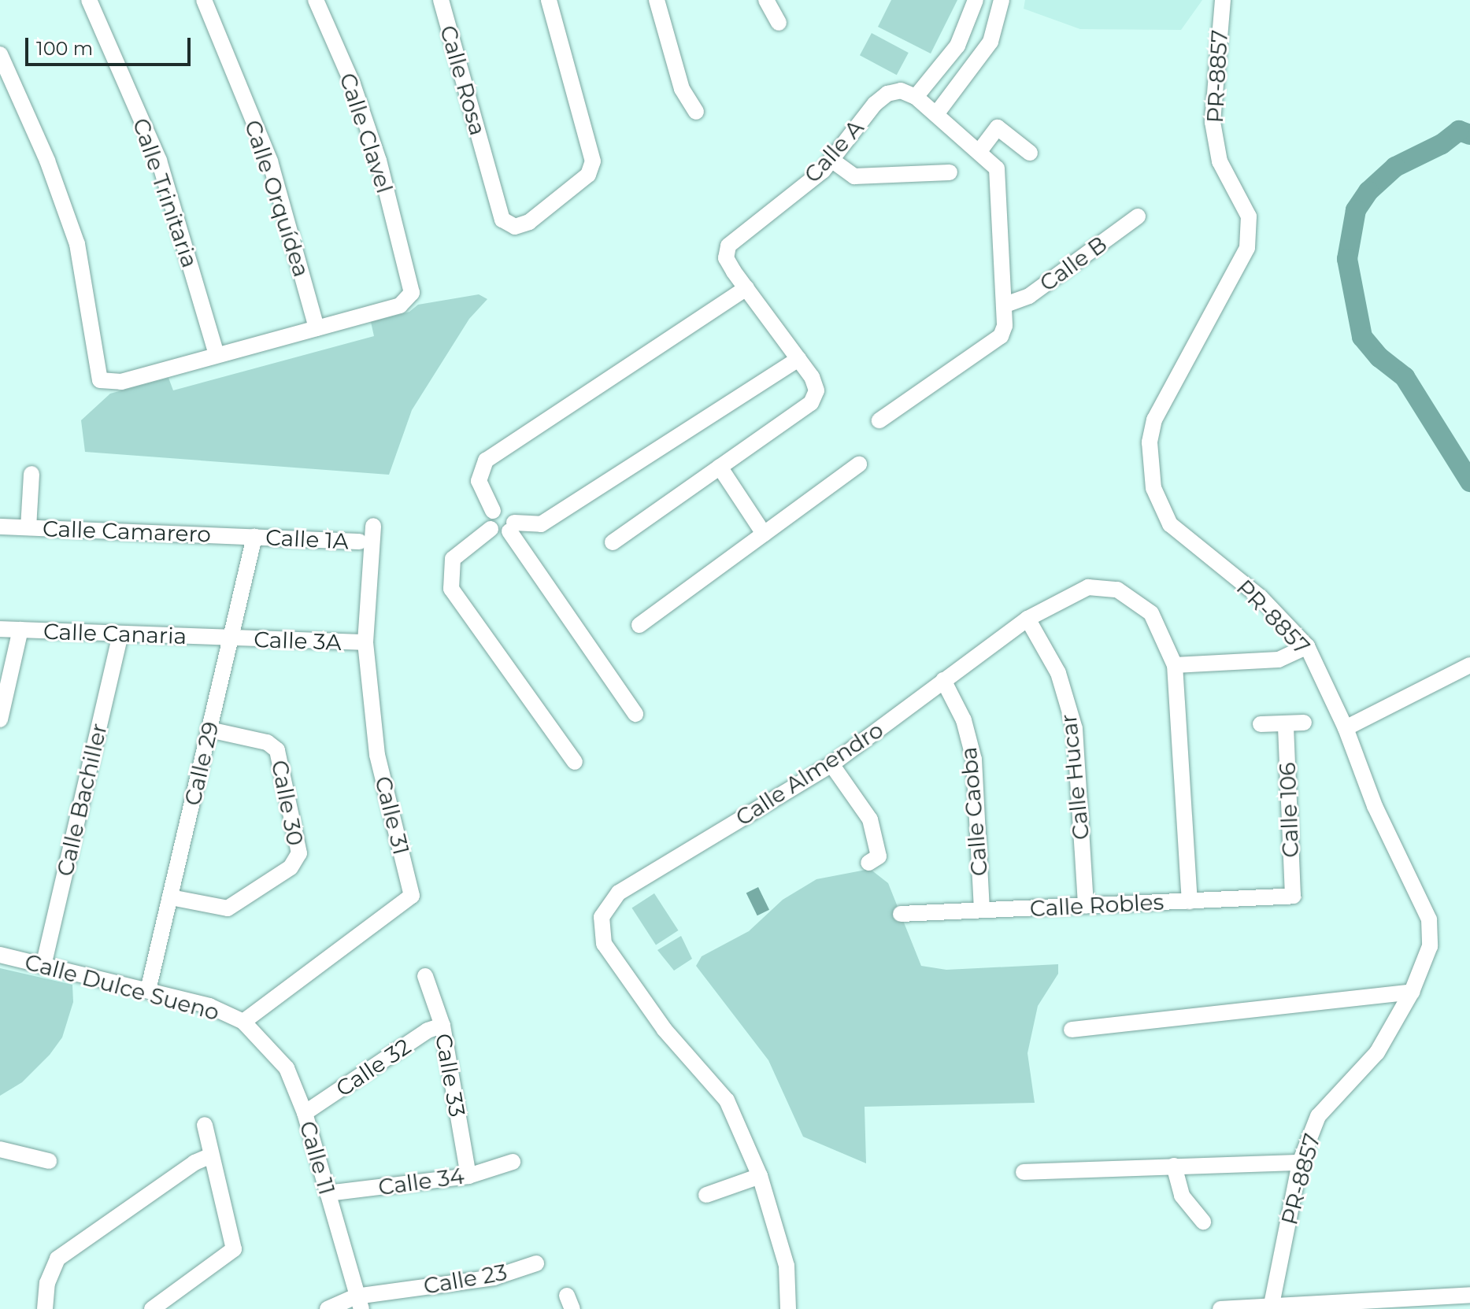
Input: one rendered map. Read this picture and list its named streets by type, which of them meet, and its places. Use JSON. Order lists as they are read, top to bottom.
{
  "streets": {
    "street": [
      "PR-8857",
      "Calle Rosa",
      "Calle Clavel",
      "Calle A",
      "Calle Trinitaria",
      "Calle Orquídea",
      "Calle B",
      "Calle Camarero",
      "Calle 1A",
      "Calle Canaria",
      "Calle 3A",
      "Calle 29",
      "Calle Almendro",
      "Calle Hucar",
      "Calle Bachiller",
      "Calle 30",
      "Calle 106",
      "Calle Caoba",
      "Calle 31",
      "Calle Robles",
      "Calle Dulce Sueno",
      "Calle 32",
      "Calle 33",
      "Calle 11",
      "Calle 34",
      "Calle 23"
    ]
  },
  "crossings": [
    ["Calle Clavel", "Calle Orquídea"],
    ["Calle Camarero", "Calle 1A"],
    ["Calle Camarero", "Calle 29"],
    ["Calle 1A", "Calle 29"],
    ["Calle Canaria", "Calle 3A"],
    ["Calle Canaria", "Calle 29"],
    ["Calle Canaria", "Calle Bachiller"],
    ["Calle 3A", "Calle 29"],
    ["Calle 3A", "Calle 31"],
    ["Calle 29", "Calle 30"],
    ["Calle 29", "Calle Dulce Sueno"],
    ["Calle Almendro", "Calle Hucar"],
    ["Calle Almendro", "Calle Caoba"],
    ["Calle Almendro", "Calle Robles"],
    ["Calle Hucar", "Calle Robles"],
    ["Calle Bachiller", "Calle Dulce Sueno"],
    ["Calle 106", "Calle Robles"],
    ["Calle Caoba", "Calle Robles"],
    ["Calle 31", "Calle Dulce Sueno"],
    ["Calle 31", "Calle 11"],
    ["Calle Dulce Sueno", "Calle 11"],
    ["Calle 32", "Calle 33"],
    ["Calle 32", "Calle 11"],
    ["Calle 33", "Calle 34"],
    ["Calle 11", "Calle 34"],
    ["Calle 11", "Calle 23"]
  ],
  "scale_bar": "100 m"
}
